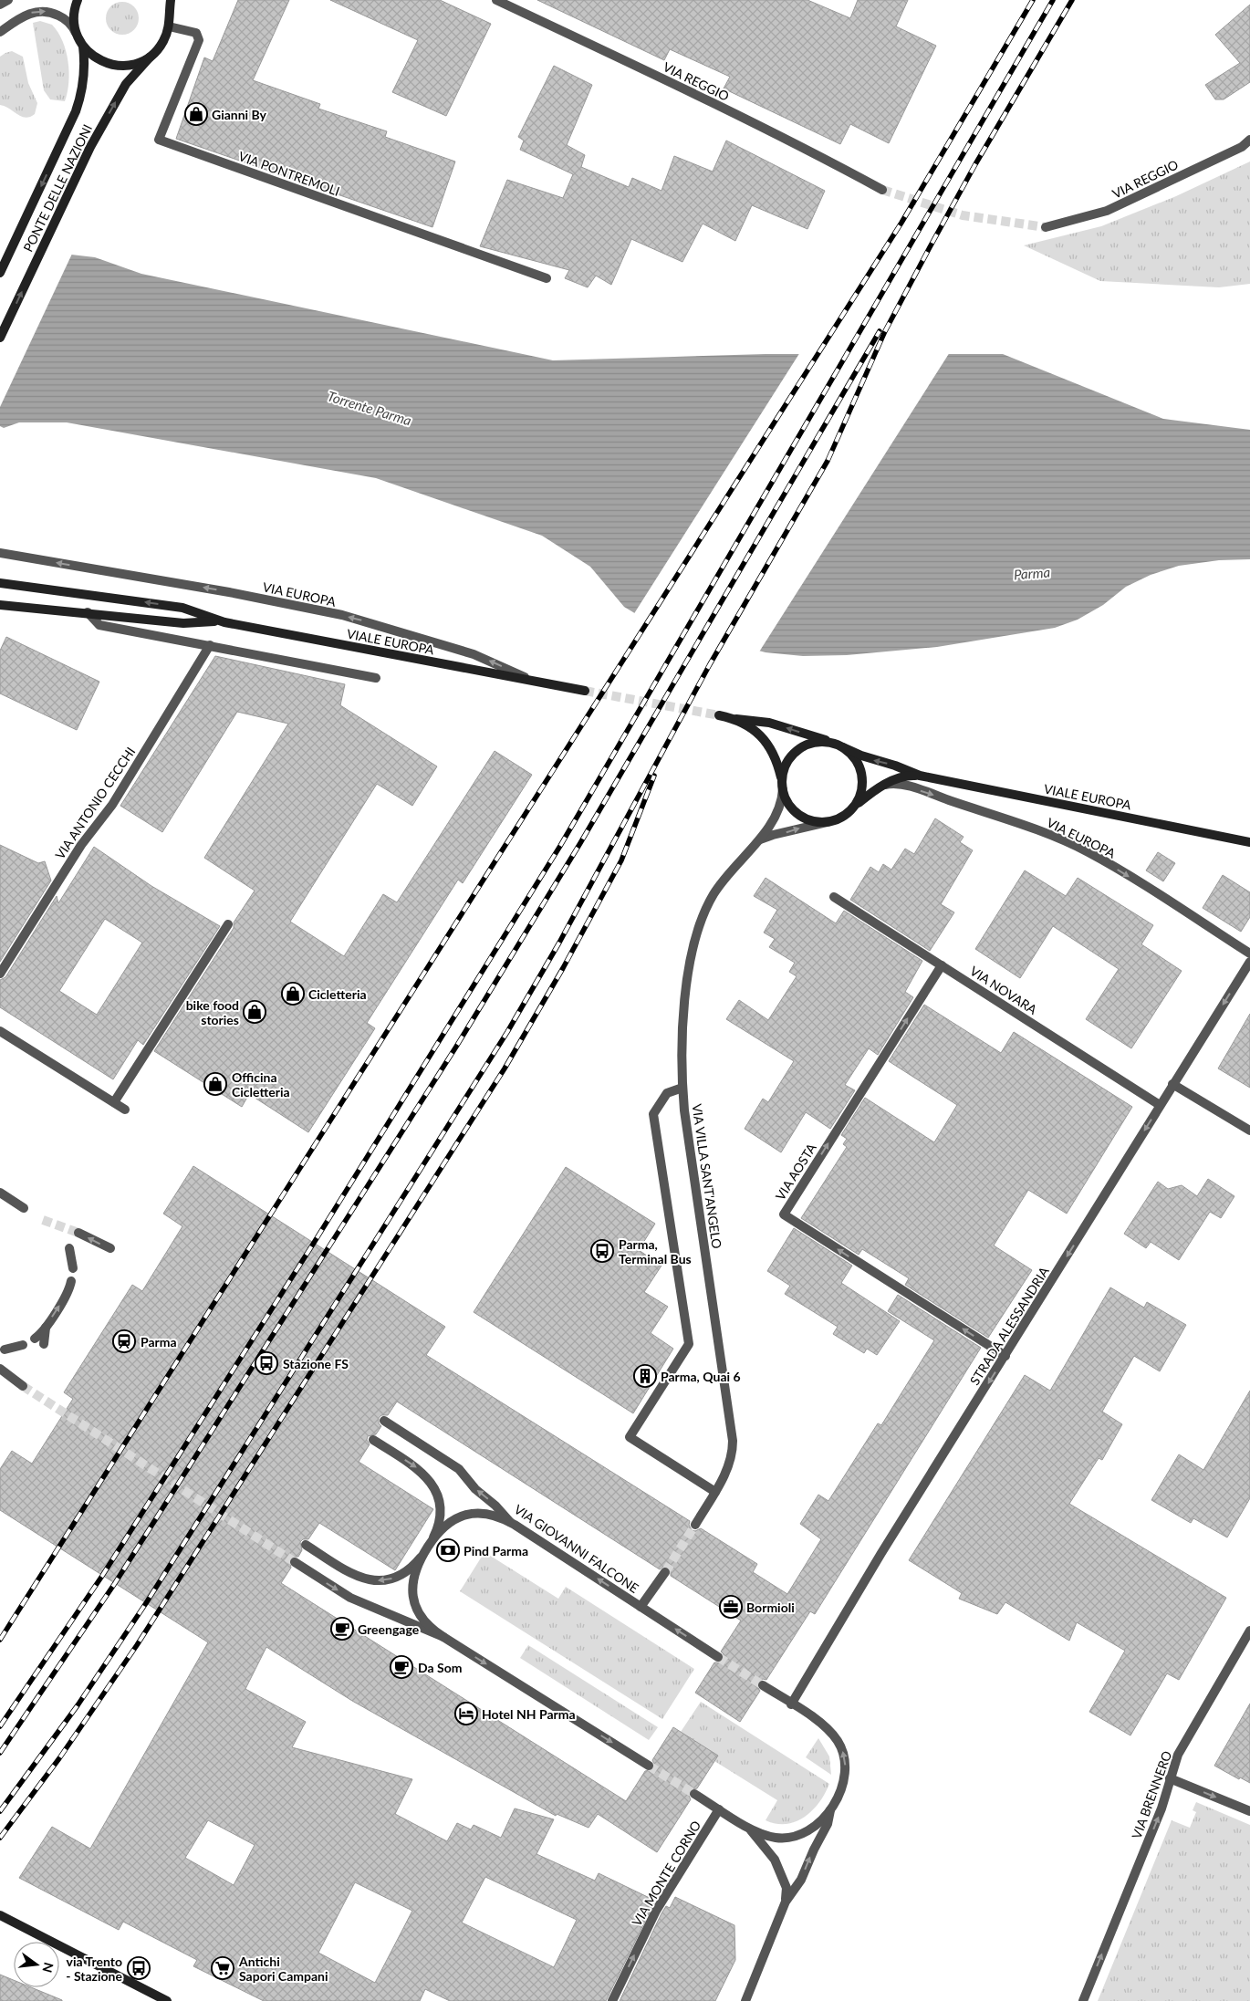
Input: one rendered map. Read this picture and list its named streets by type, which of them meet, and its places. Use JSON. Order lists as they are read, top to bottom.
{
  "streets": {
    "main road": ["PONTE DELLE NAZIONI", "VIA EUROPA", "VIALE EUROPA"],
    "street": [
      "VIA REGGIO",
      "VIA PONTREMOLI",
      "VIA ANTONIO CECCHI",
      "VIA NOVARA",
      "VIA AOSTA",
      "VIA VILLA SANT'ANGELO",
      "STRADA ALESSANDRIA",
      "VIA GIOVANNI FALCONE",
      "VIA BRENNERO",
      "VIA MONTE CORNO"
    ]
  },
  "crossings": [
    ["VIA PONTREMOLI", "PONTE DELLE NAZIONI"],
    ["VIA EUROPA", "VIALE EUROPA"],
    ["VIA NOVARA", "VIA AOSTA"],
    ["VIA NOVARA", "STRADA ALESSANDRIA"],
    ["VIA AOSTA", "STRADA ALESSANDRIA"]
  ],
  "one_way": [
    "STRADA ALESSANDRIA",
    "VIA GIOVANNI FALCONE",
    "VIA BRENNERO",
    "VIA MONTE CORNO"
  ],
  "water": ["Torrente Parma", "Parma"],
  "places": {
    "shop": [
      "Gianni By",
      "Cicletteria",
      "bike food stories",
      "Officina Cicletteria"
    ],
    "bus stop": ["Parma, Terminal Bus", "Stazione FS", "via Trento - Stazione"],
    "station": ["Parma"],
    "building": ["Parma, Quai 6"],
    "bank": ["Pind Parma"],
    "office": ["Bormioli"],
    "cafe": ["Greengage", "Da Som"],
    "hotel": ["Hotel NH Parma"],
    "supermarket": ["Antichi Sapori Campani"]
  },
  "north": "right"
}
